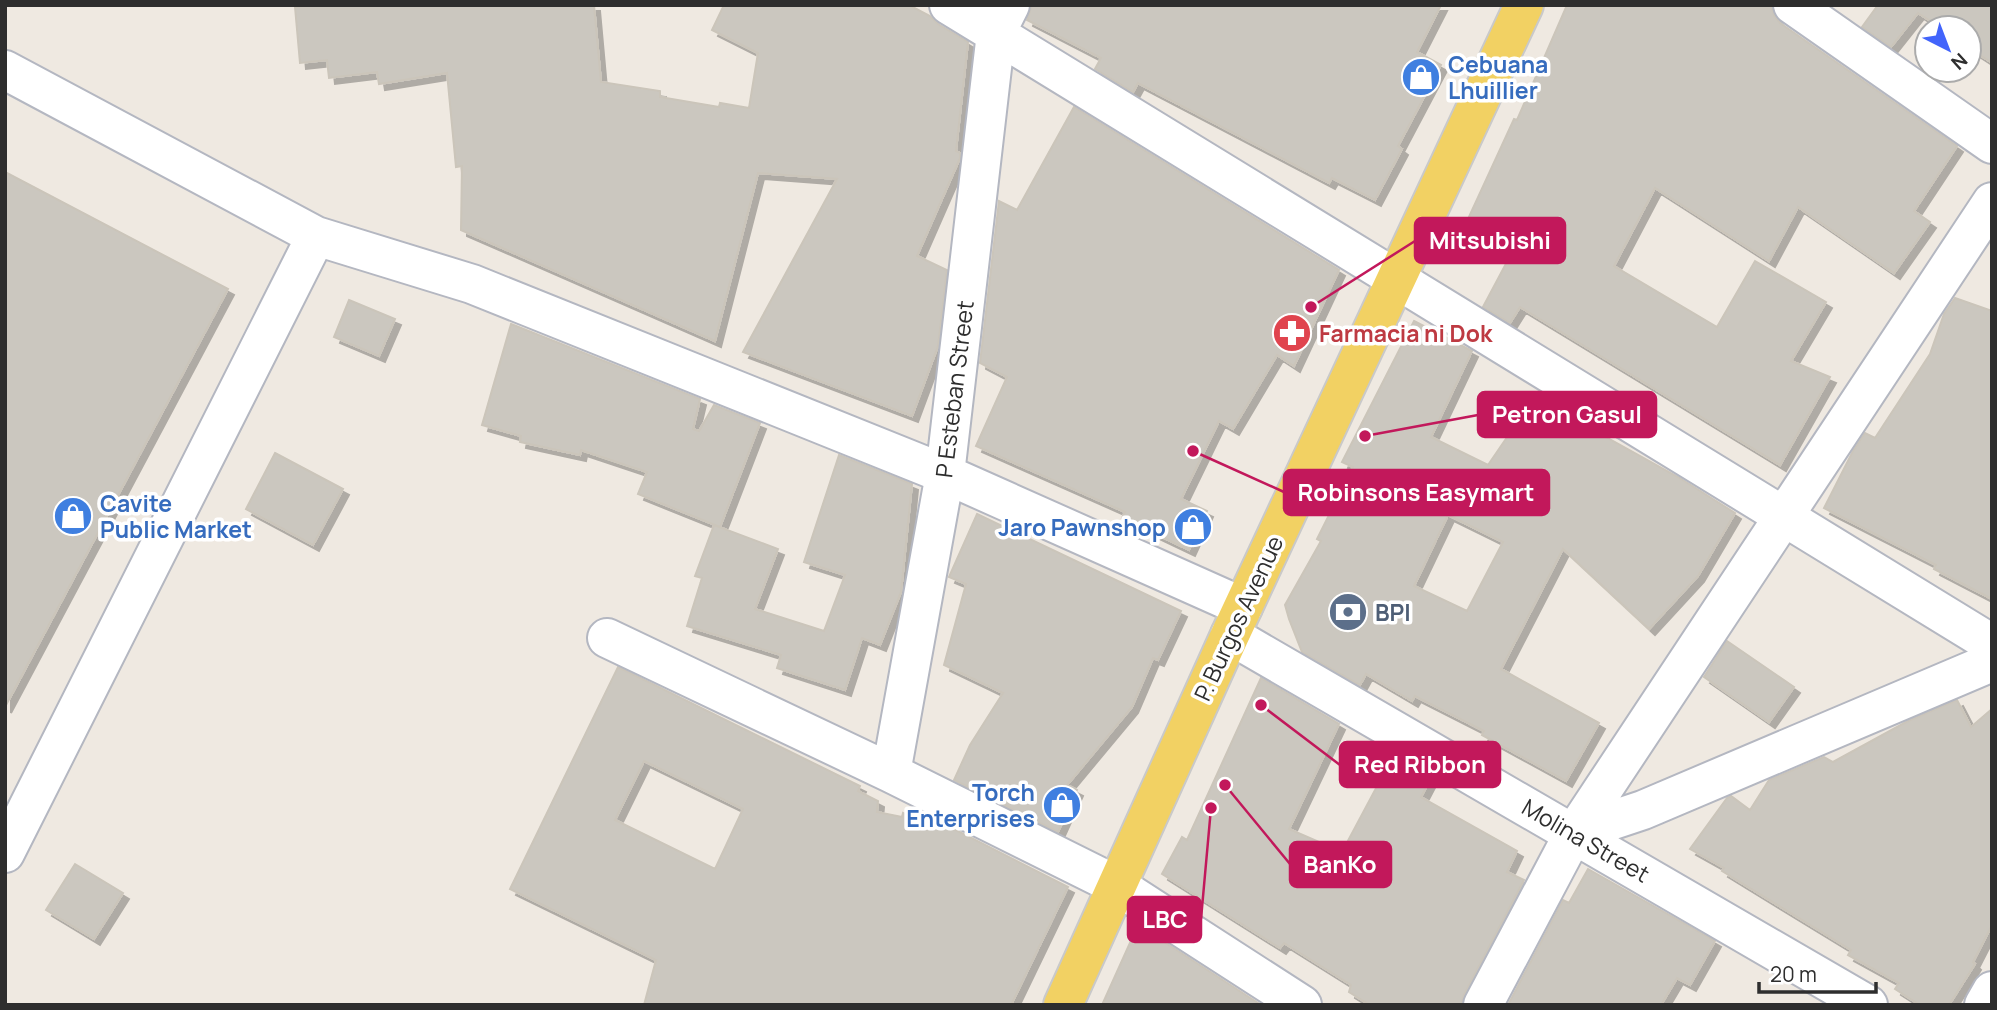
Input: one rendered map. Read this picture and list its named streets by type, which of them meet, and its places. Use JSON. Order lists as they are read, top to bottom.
{
  "streets": {
    "main road": ["P. Burgos Avenue"],
    "street": ["P Esteban Street", "Molina Street"]
  },
  "crossings": [
    ["P Esteban Street", "Molina Street"],
    ["P. Burgos Avenue", "Molina Street"]
  ],
  "places": {
    "shop": [
      "Cebuana Lhuillier",
      "Cavite Public Market",
      "Jaro Pawnshop",
      "Torch Enterprises"
    ],
    "other": [
      "Mitsubishi",
      "Petron Gasul",
      "Robinsons Easymart",
      "Red Ribbon",
      "BanKo",
      "LBC"
    ],
    "pharmacy": ["Farmacia ni Dok"],
    "bank": ["BPI"]
  },
  "scale_bar": "20 m",
  "north": "bottom right"
}
